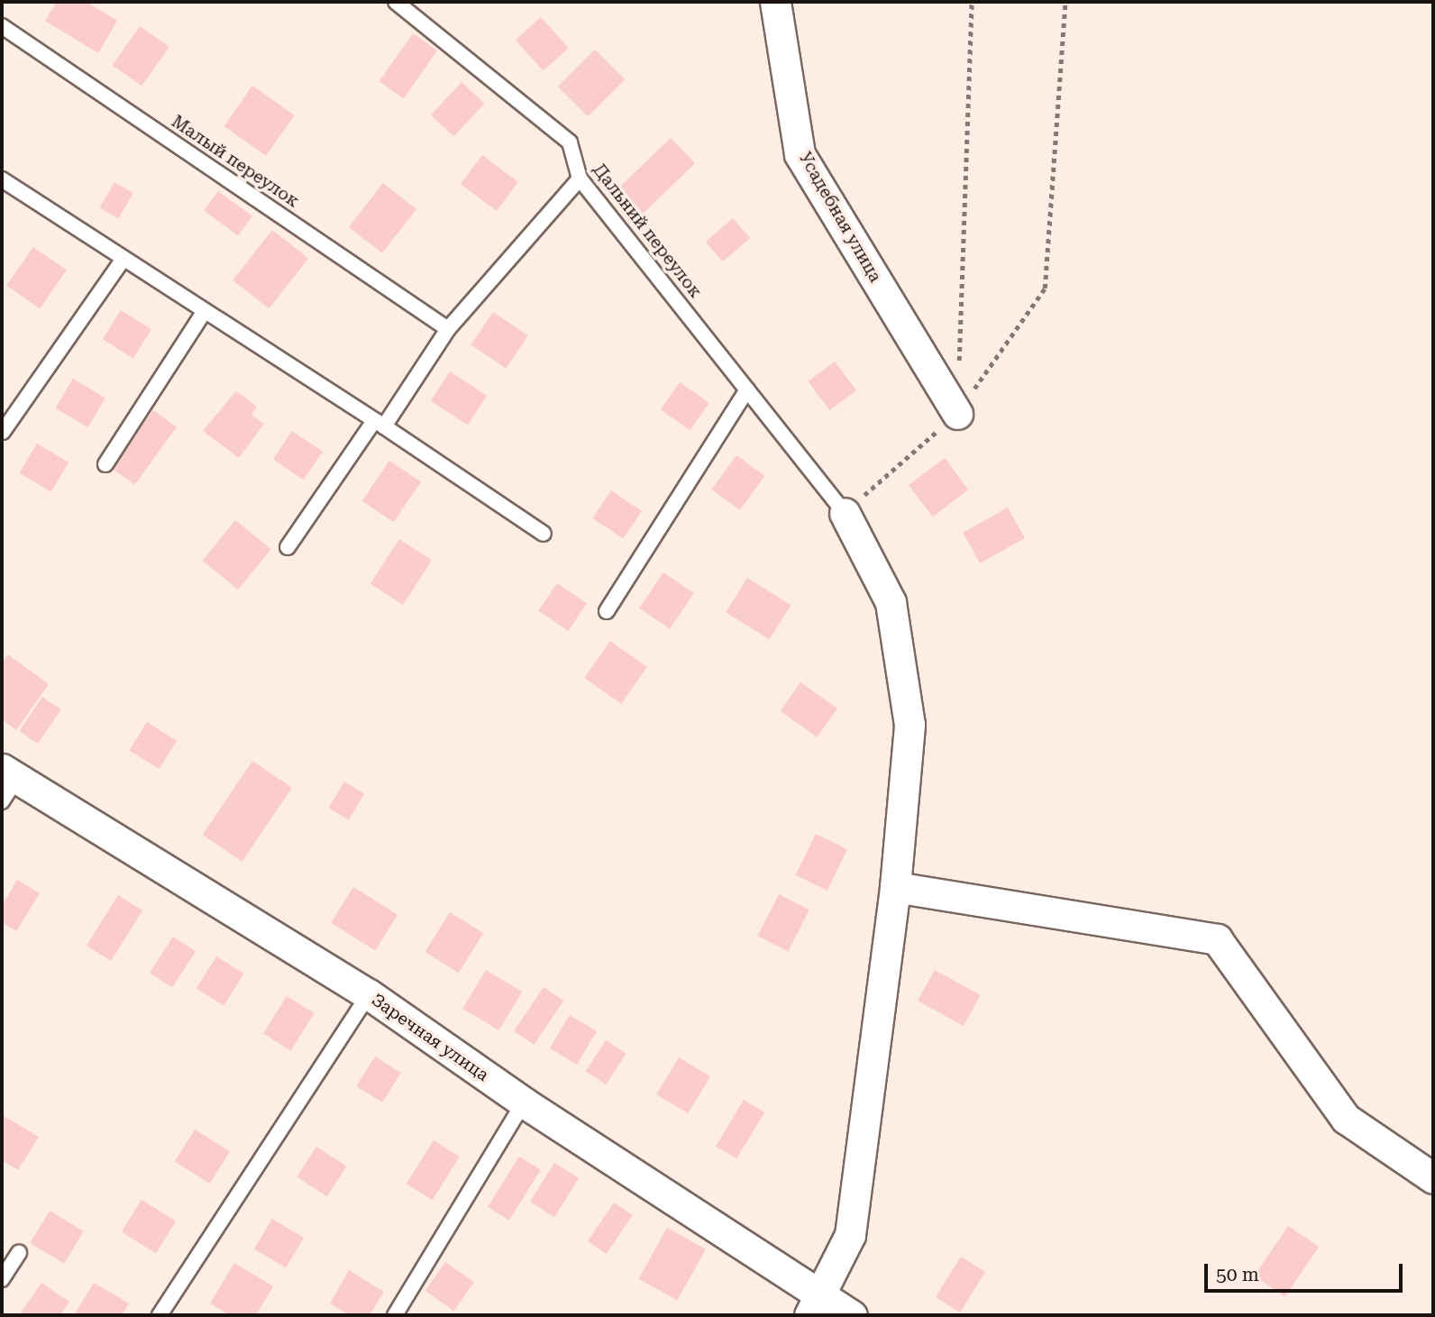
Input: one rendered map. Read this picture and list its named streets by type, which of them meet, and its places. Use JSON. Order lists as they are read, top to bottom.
{
  "streets": {
    "street": ["Усадебная улица", "Заречная улица"],
    "lane": ["Малый переулок", "Дальний переулок"]
  },
  "scale_bar": "50 m"
}
